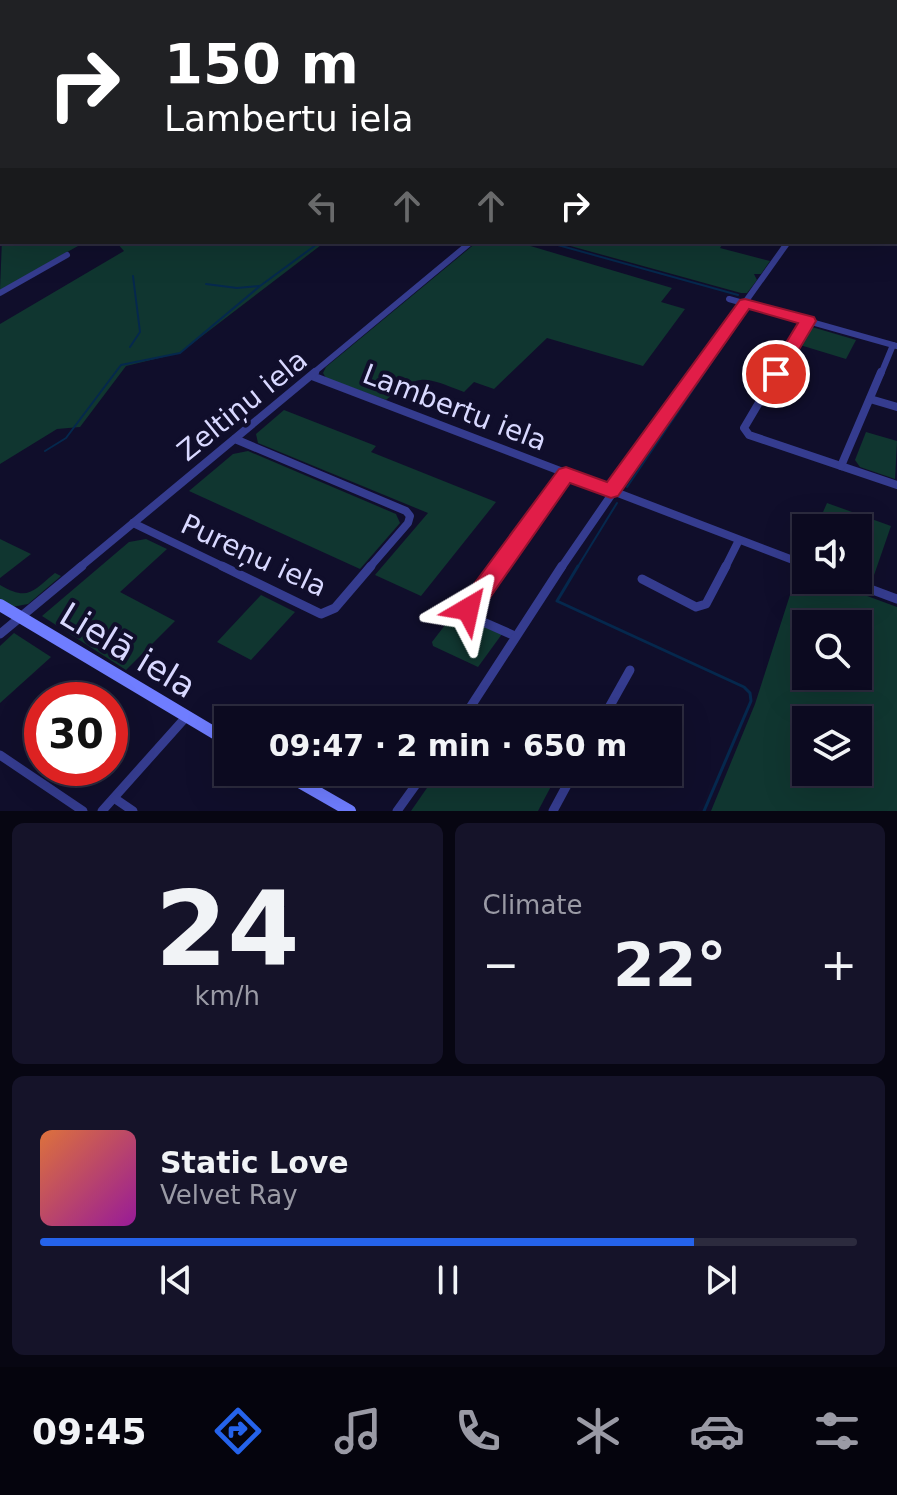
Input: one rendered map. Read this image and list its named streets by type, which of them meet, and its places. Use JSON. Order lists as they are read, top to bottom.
{
  "streets": {
    "street": [
      "Zeltiņu iela",
      "Lambertu iela",
      "Pureņu iela",
      "Lielā iela"
    ]
  },
  "crossings": [
    ["Zeltiņu iela", "Lambertu iela"],
    ["Zeltiņu iela", "Pureņu iela"],
    ["Zeltiņu iela", "Lielā iela"]
  ],
  "page": {
    "turn": ["150 m", "Lambertu iela"],
    "limit": "30",
    "trip": "09:47 · 2 min · 650 m",
    "tile": [
      ["24", "km/h"],
      "Climate"
    ],
    "heat": ["−", "22°", "+"],
    "song": ["Static Love", "Velvet Ray"],
    "tabs": "09:45"
  }
}
